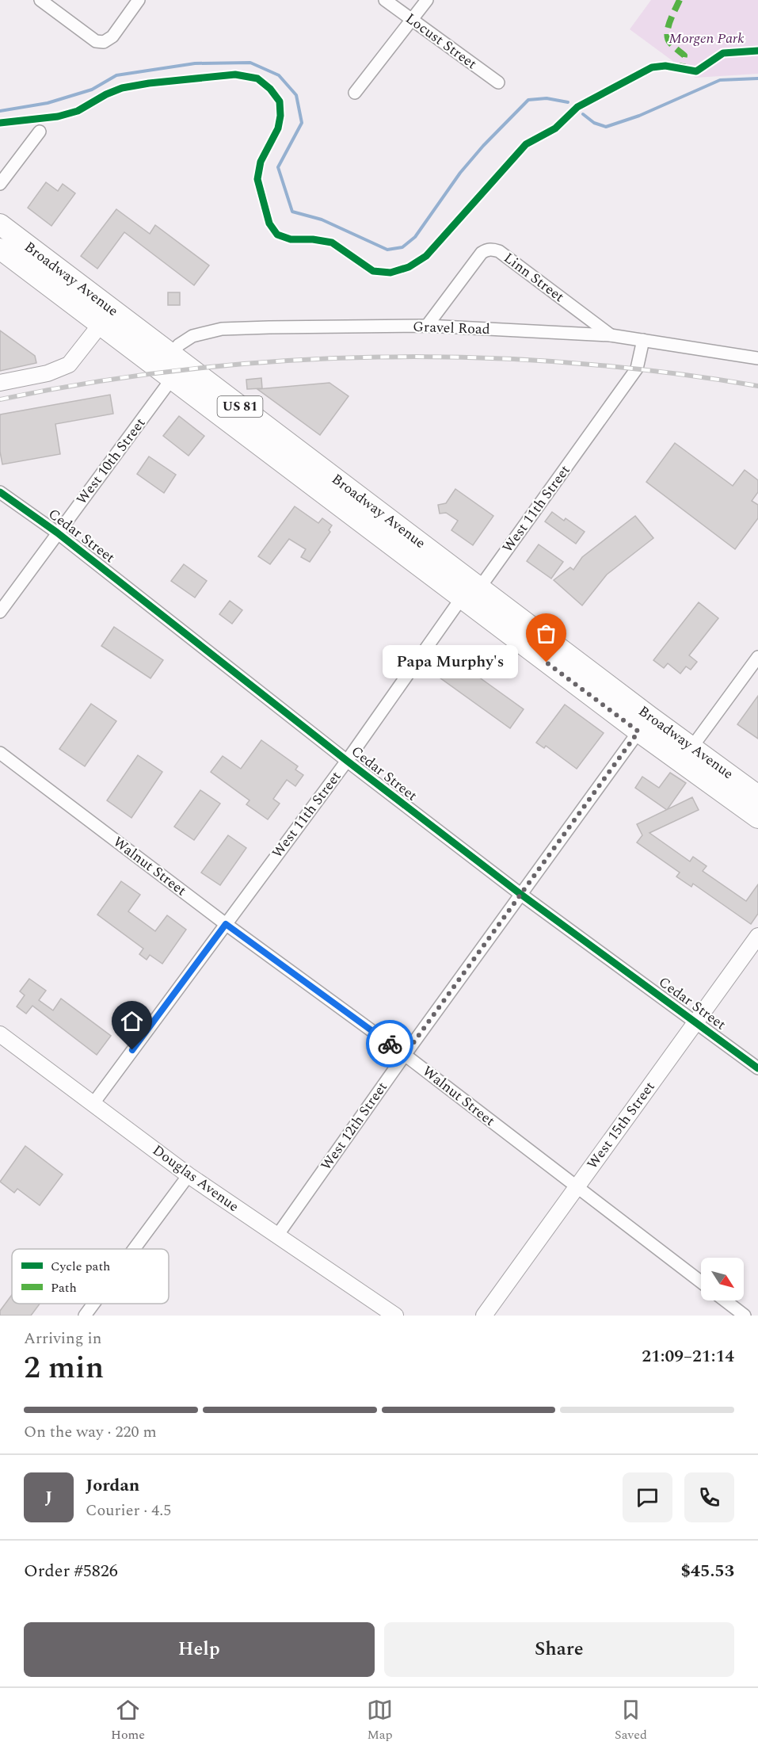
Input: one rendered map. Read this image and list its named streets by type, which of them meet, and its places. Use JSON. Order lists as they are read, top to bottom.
{
  "streets": {
    "highway": ["Broadway Avenue", "US 81"],
    "street": [
      "Locust Street",
      "Linn Street",
      "Gravel Road",
      "West 10th Street",
      "West 11th Street",
      "Cedar Street",
      "Walnut Street",
      "West 15th Street",
      "West 12th Street",
      "Douglas Avenue"
    ]
  },
  "crossings": [
    ["Linn Street", "Gravel Road"],
    ["Broadway Avenue", "Gravel Road"],
    ["Broadway Avenue", "West 10th Street"],
    ["Broadway Avenue", "West 11th Street"],
    ["Broadway Avenue", "West 12th Street"],
    ["Gravel Road", "West 10th Street"],
    ["Gravel Road", "West 11th Street"],
    ["West 10th Street", "Cedar Street"],
    ["West 11th Street", "Cedar Street"],
    ["West 11th Street", "Walnut Street"],
    ["West 11th Street", "Douglas Avenue"],
    ["Cedar Street", "West 15th Street"],
    ["Cedar Street", "West 12th Street"],
    ["Walnut Street", "West 15th Street"],
    ["Walnut Street", "West 12th Street"],
    ["West 12th Street", "Douglas Avenue"]
  ],
  "parks": ["Morgen Park"],
  "places": ["Papa Murphy's"],
  "legend": ["Cycle path", "Path"],
  "north": "bottom right",
  "page": {
    "bubble": "Papa Murphy's",
    "heading": ["2 min", "Arriving in", "21:09–21:14"],
    "panel": [
      "Jordan",
      "Courier · 4.5",
      "Order #5826",
      "$45.53"
    ],
    "bar": "On the way · 220 m",
    "round": "J",
    "buttons": ["Help", "Share"],
    "tabs": ["Home", "Map", "Saved"]
  }
}
